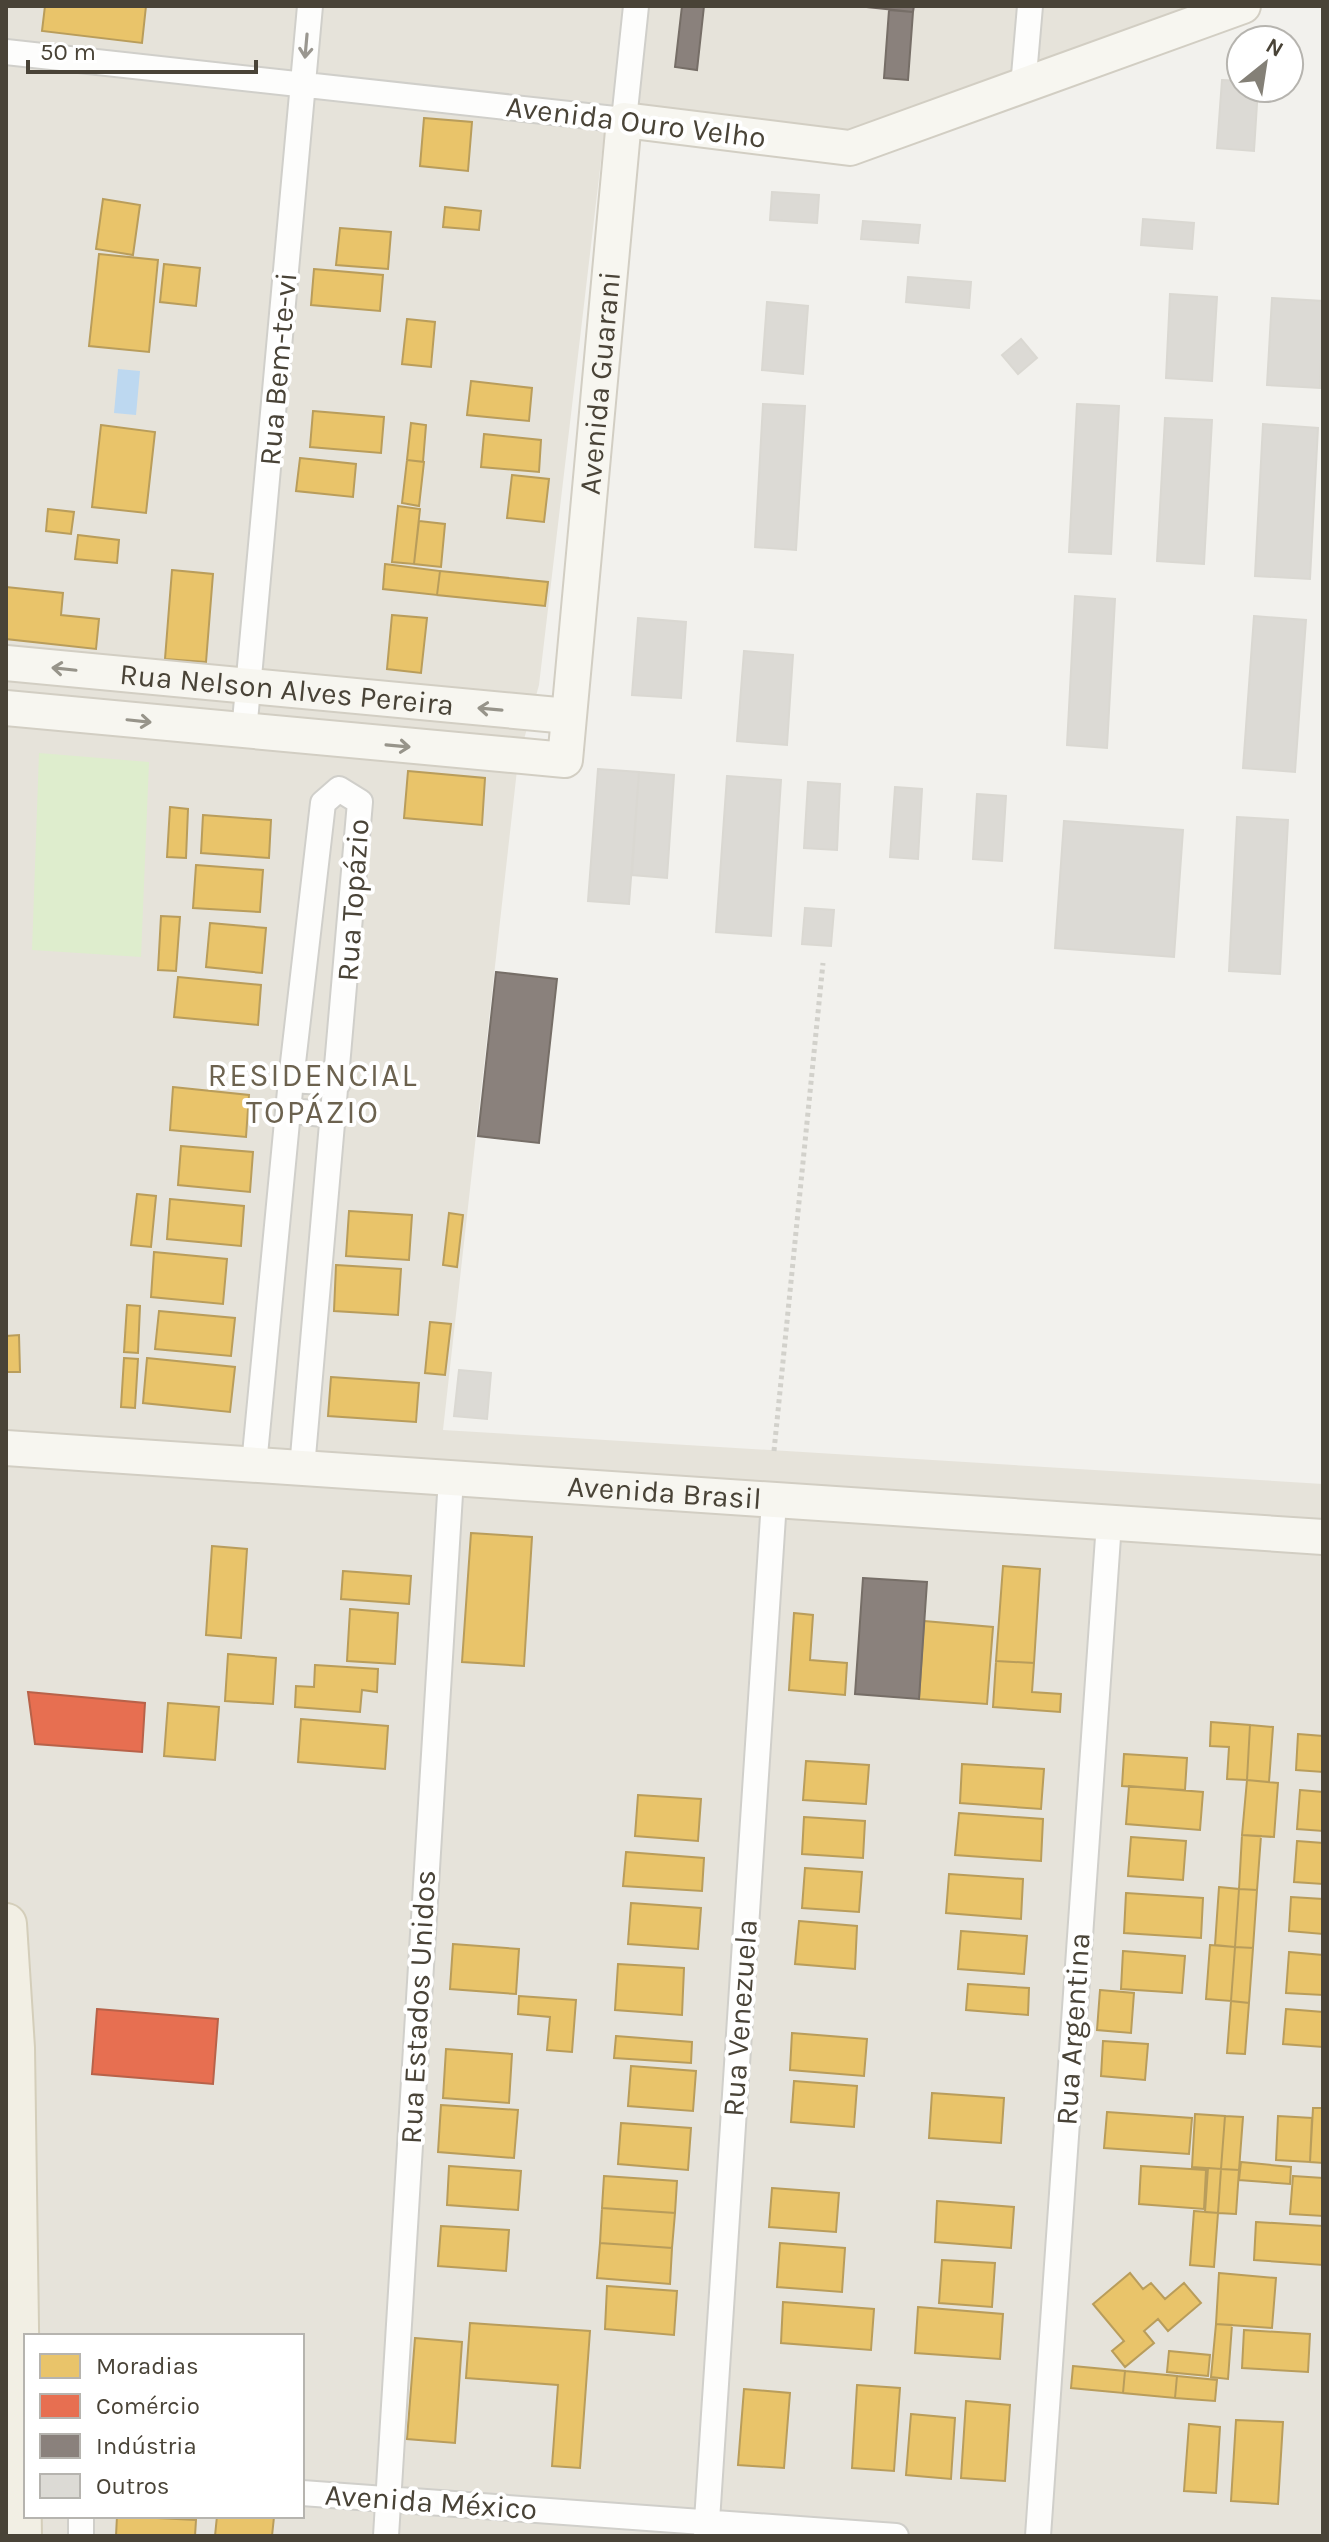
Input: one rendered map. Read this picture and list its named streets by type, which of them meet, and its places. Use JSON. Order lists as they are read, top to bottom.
{
  "streets": {
    "street": [
      "Avenida Ouro Velho",
      "Rua Bem-te-vi",
      "Avenida Guarani",
      "Rua Nelson Alves Pereira",
      "Rua Topázio",
      "Avenida Brasil",
      "Rua Estados Unidos",
      "Rua Venezuela",
      "Rua Argentina",
      "Avenida México"
    ]
  },
  "crossings": [
    ["Avenida Ouro Velho", "Rua Bem-te-vi"],
    ["Avenida Ouro Velho", "Avenida Guarani"],
    ["Rua Bem-te-vi", "Rua Nelson Alves Pereira"],
    ["Avenida Guarani", "Rua Nelson Alves Pereira"],
    ["Rua Topázio", "Avenida Brasil"],
    ["Avenida Brasil", "Rua Estados Unidos"],
    ["Avenida Brasil", "Rua Venezuela"],
    ["Avenida Brasil", "Rua Argentina"],
    ["Rua Estados Unidos", "Avenida México"],
    ["Rua Venezuela", "Avenida México"]
  ],
  "districts": ["RESIDENCIAL TOPÁZIO"],
  "legend": [
    "Moradias",
    "Comércio",
    "Indústria",
    "Outros"
  ],
  "scale_bar": "50 m",
  "north": "top right"
}
